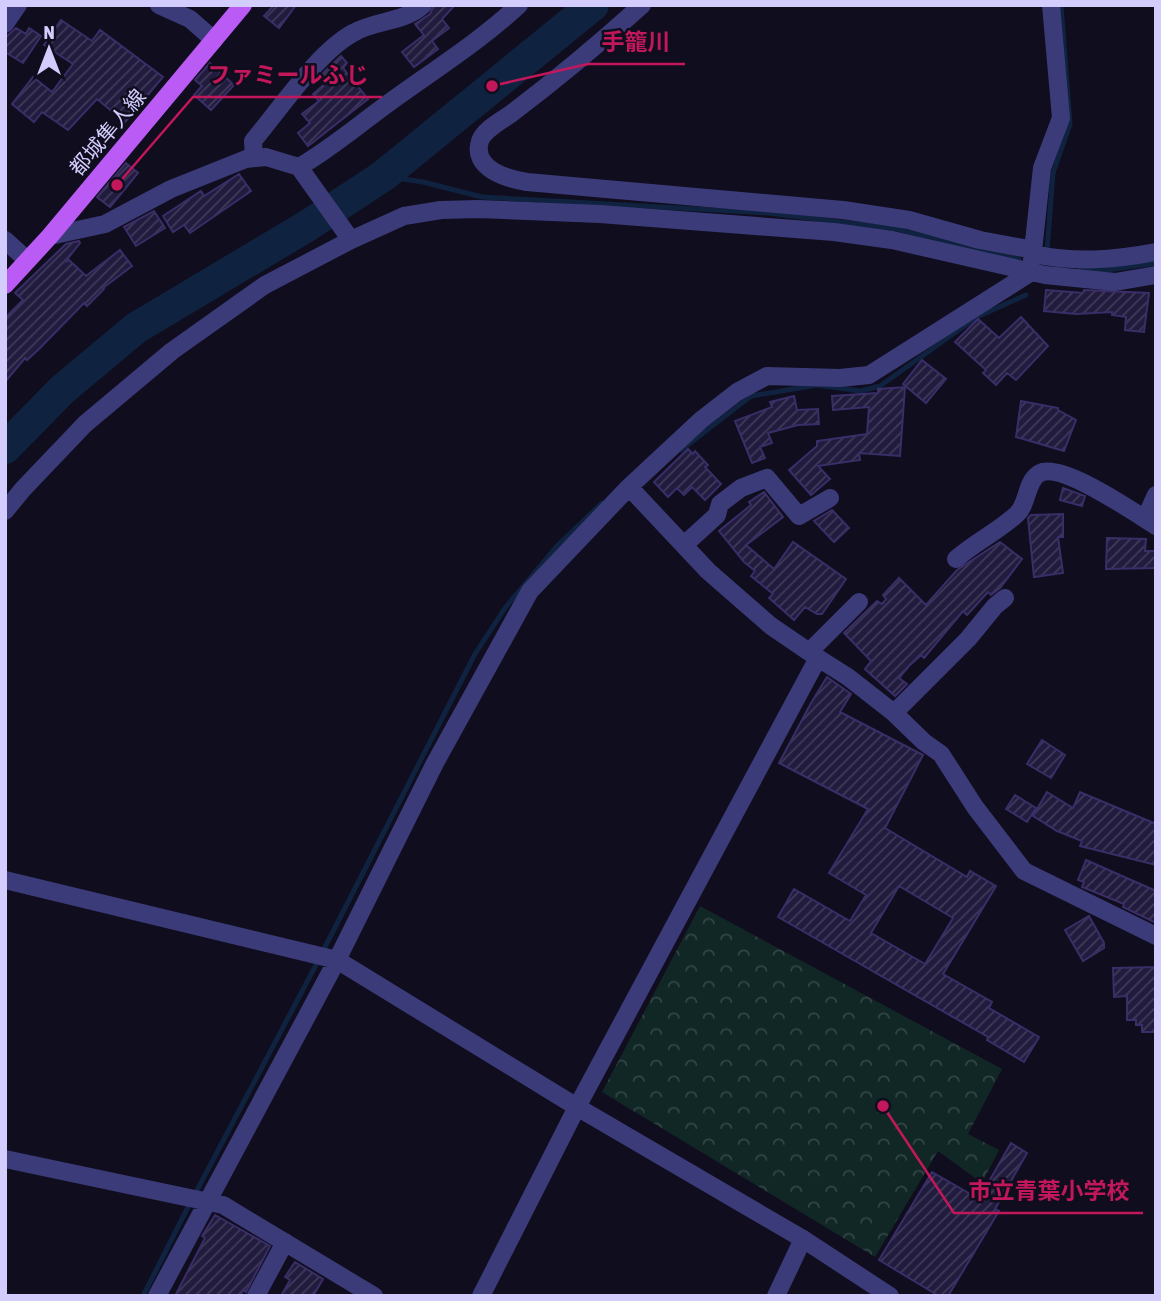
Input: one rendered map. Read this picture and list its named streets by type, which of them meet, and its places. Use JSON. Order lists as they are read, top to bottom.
{
  "streets": {
    "main road": ["都城隼人線"]
  },
  "places": ["手籠川", "ファミールふじ", "市立青葉小学校"],
  "north": "top"
}
